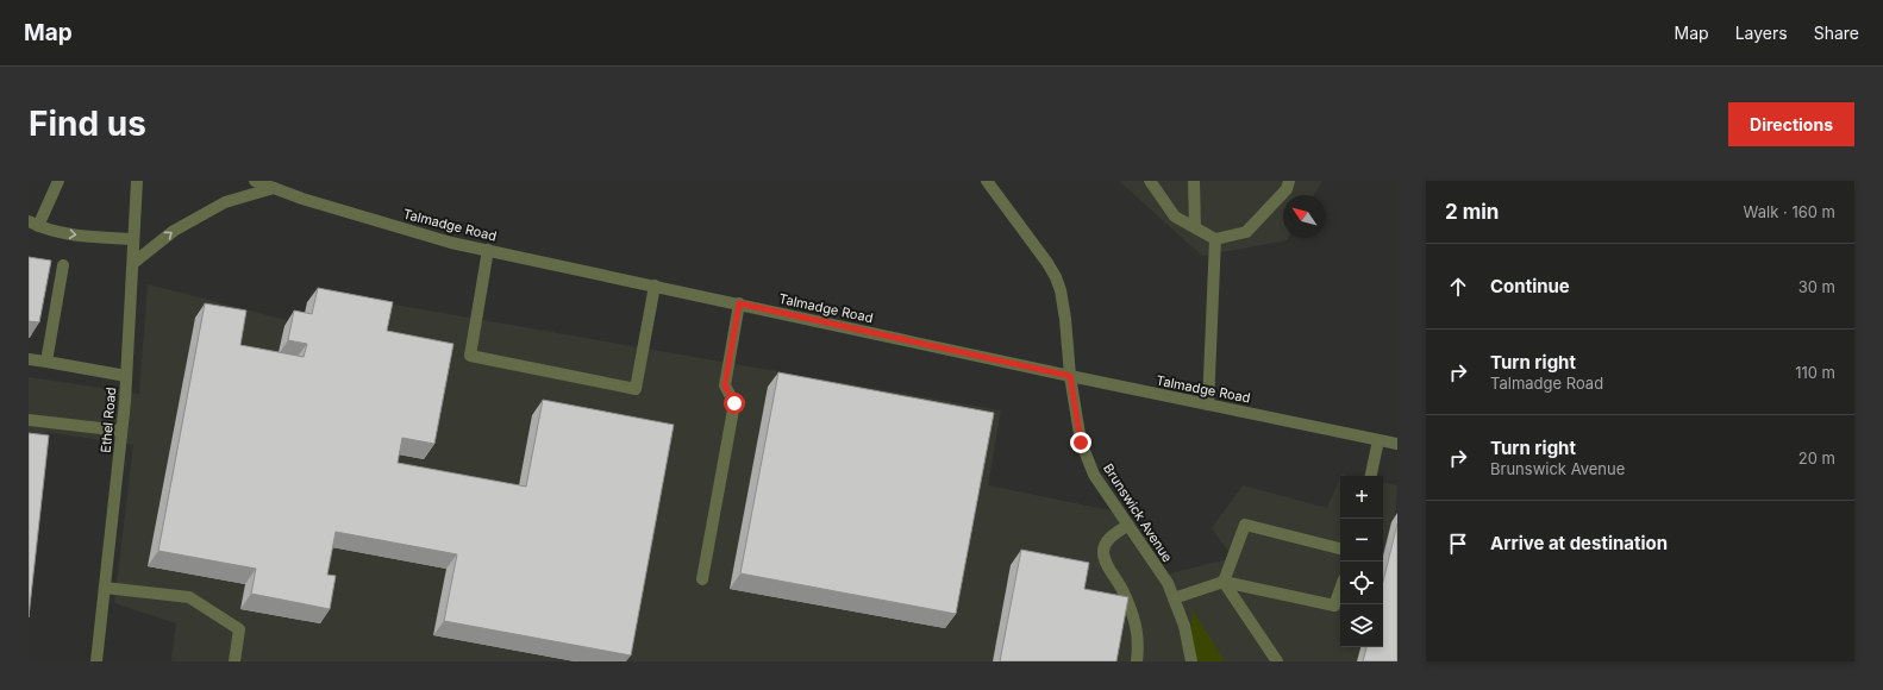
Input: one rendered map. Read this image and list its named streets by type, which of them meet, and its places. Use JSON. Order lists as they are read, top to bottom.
{
  "streets": {
    "street": ["Talmadge Road", "Ethel Road", "Brunswick Avenue"]
  },
  "crossings": [
    ["Talmadge Road", "Brunswick Avenue"]
  ],
  "north": "top left",
  "page": {
    "header": "Map",
    "nav": ["Map", "Layers", "Share"],
    "buttons": "Directions",
    "title": "Find us",
    "heading": ["2 min", "Walk · 160 m"],
    "list": [
      ["Continue", "30 m"],
      ["Turn right", "Talmadge Road", "110 m"],
      ["Turn right", "Brunswick Avenue", "20 m"],
      "Arrive at destination"
    ],
    "map_buttons": ["+", "−"]
  }
}
